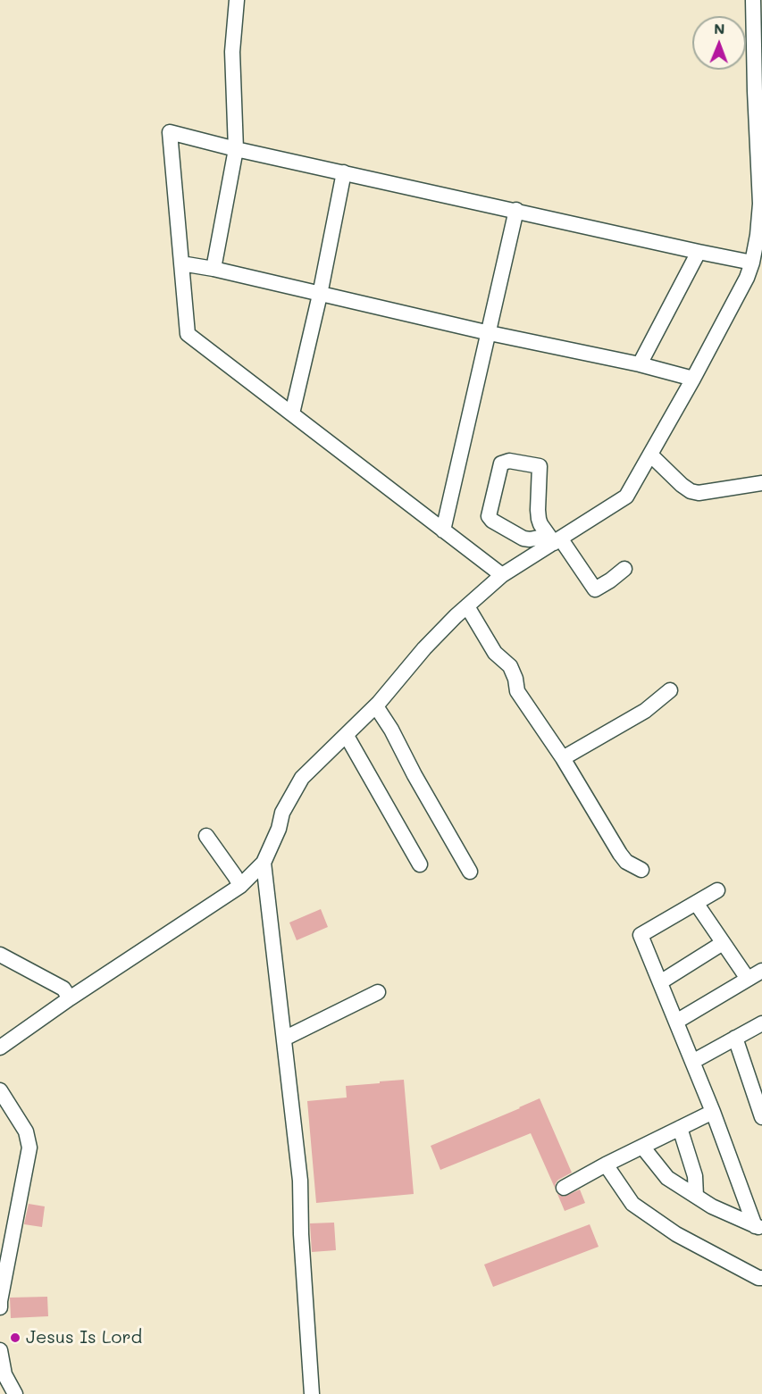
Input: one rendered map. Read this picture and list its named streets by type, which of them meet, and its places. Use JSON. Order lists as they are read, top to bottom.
{
  "places": ["Jesus Is Lord"],
  "north": "top"
}
